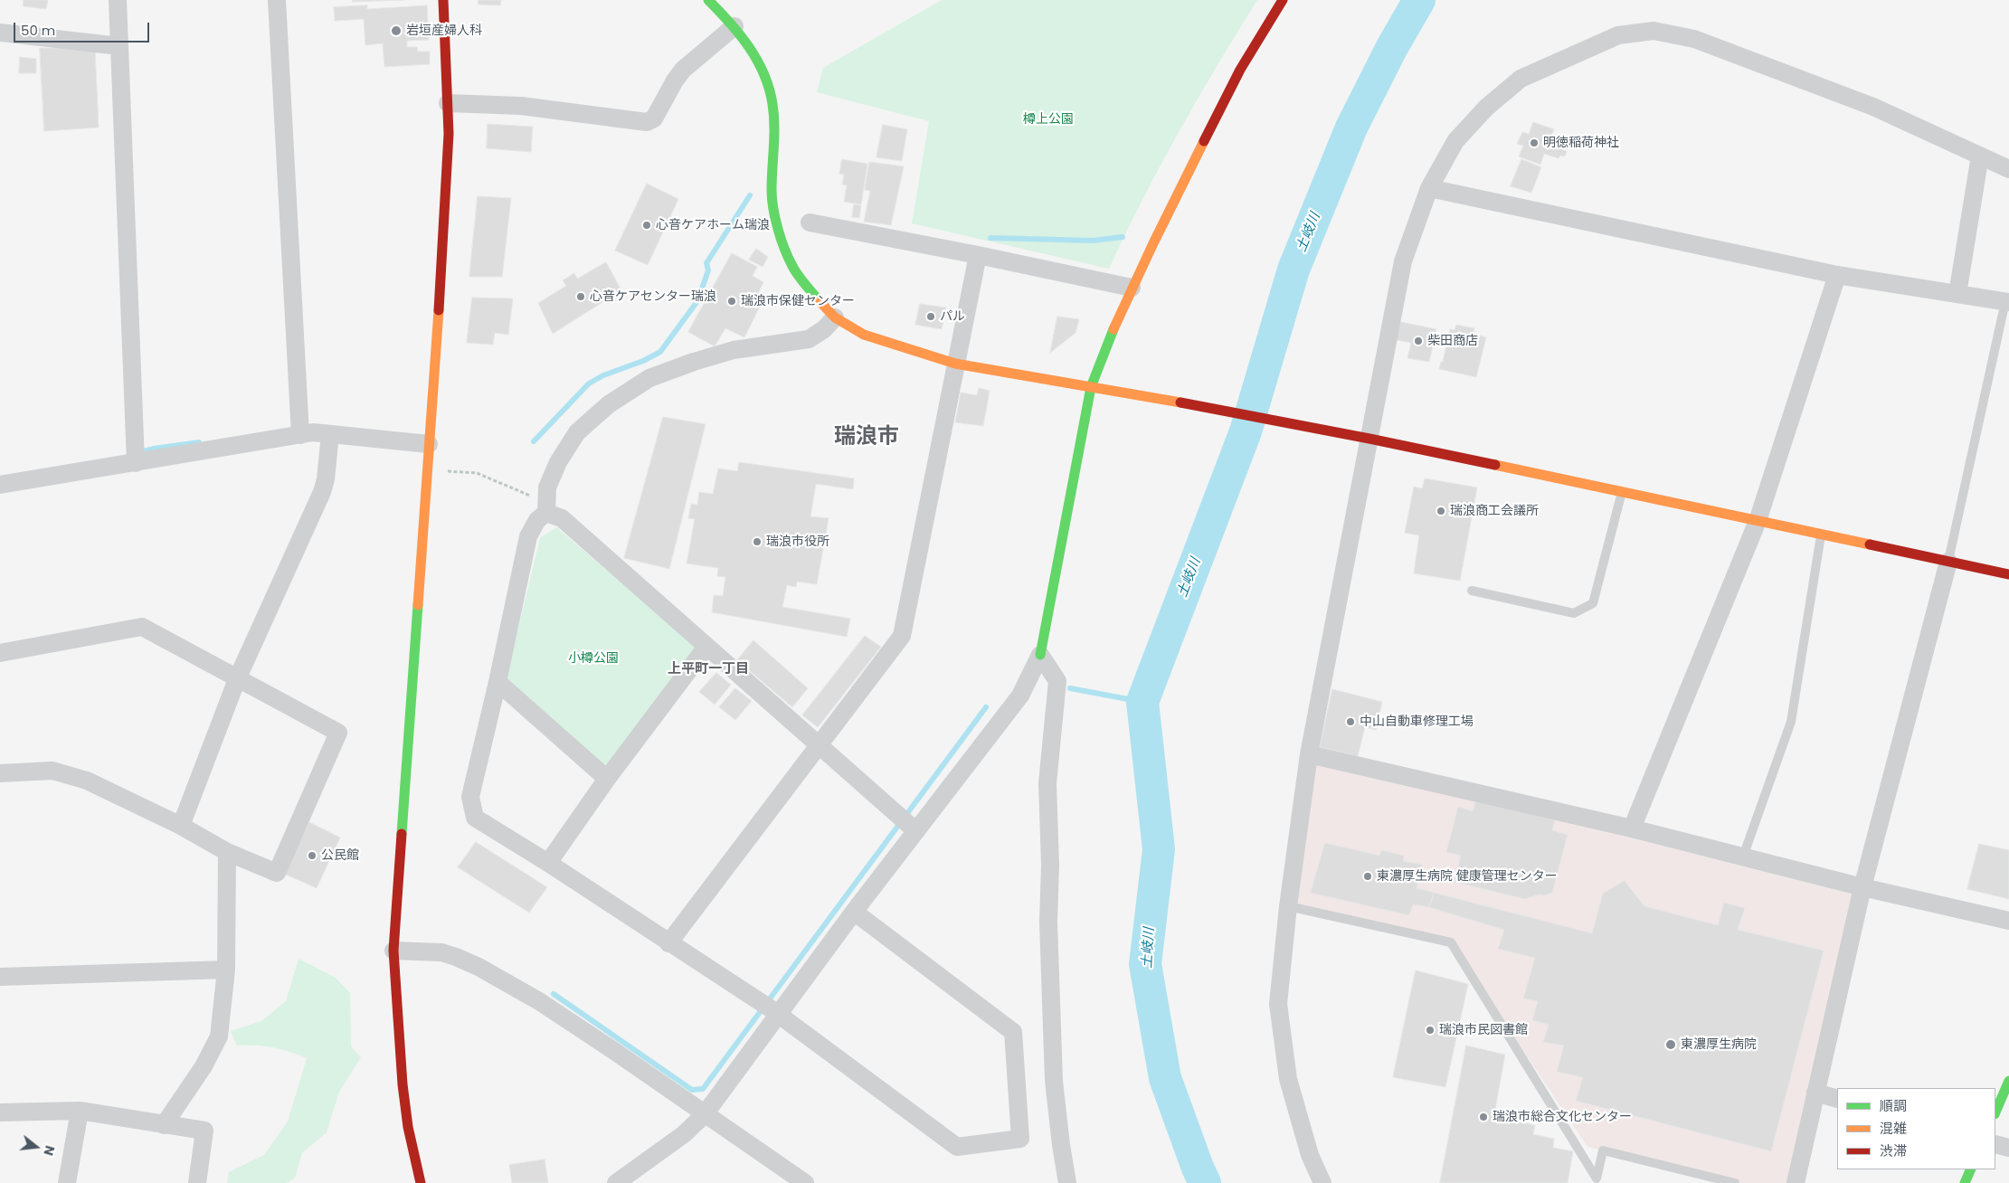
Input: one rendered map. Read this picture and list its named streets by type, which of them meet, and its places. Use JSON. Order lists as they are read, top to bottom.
{
  "districts": ["瑞浪市", "上平町一丁目"],
  "water": ["土岐川"],
  "parks": ["樽上公園", "小樽公園"],
  "places": [
    "岩垣産婦人科",
    "明徳稲荷神社",
    "心音ケアホーム瑞浪",
    "心音ケアセンター瑞浪",
    "瑞浪市保健センター",
    "パル",
    "柴田商店",
    "瑞浪商工会議所",
    "瑞浪市役所",
    "中山自動車修理工場",
    "公民館",
    "東濃厚生病院 健康管理センター",
    "瑞浪市民図書館",
    "東濃厚生病院",
    "瑞浪市総合文化センター"
  ],
  "legend": ["順調", "混雑", "渋滞"],
  "scale_bar": "50 m",
  "north": "right"
}
